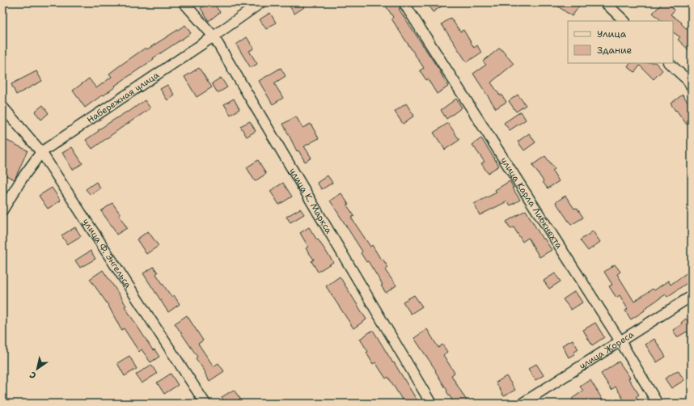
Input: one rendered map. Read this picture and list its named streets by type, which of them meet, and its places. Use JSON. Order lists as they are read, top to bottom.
{
  "streets": {
    "street": [
      "Набережная улица",
      "улица К. Маркса",
      "улица Карла Либкнехта",
      "улица Ф. Энгельса",
      "улица Жореса"
    ]
  },
  "crossings": [
    ["Набережная улица", "улица К. Маркса"],
    ["Набережная улица", "улица Ф. Энгельса"],
    ["улица Карла Либкнехта", "улица Жореса"]
  ],
  "legend": ["Улица", "Здание"],
  "north": "bottom left"
}
